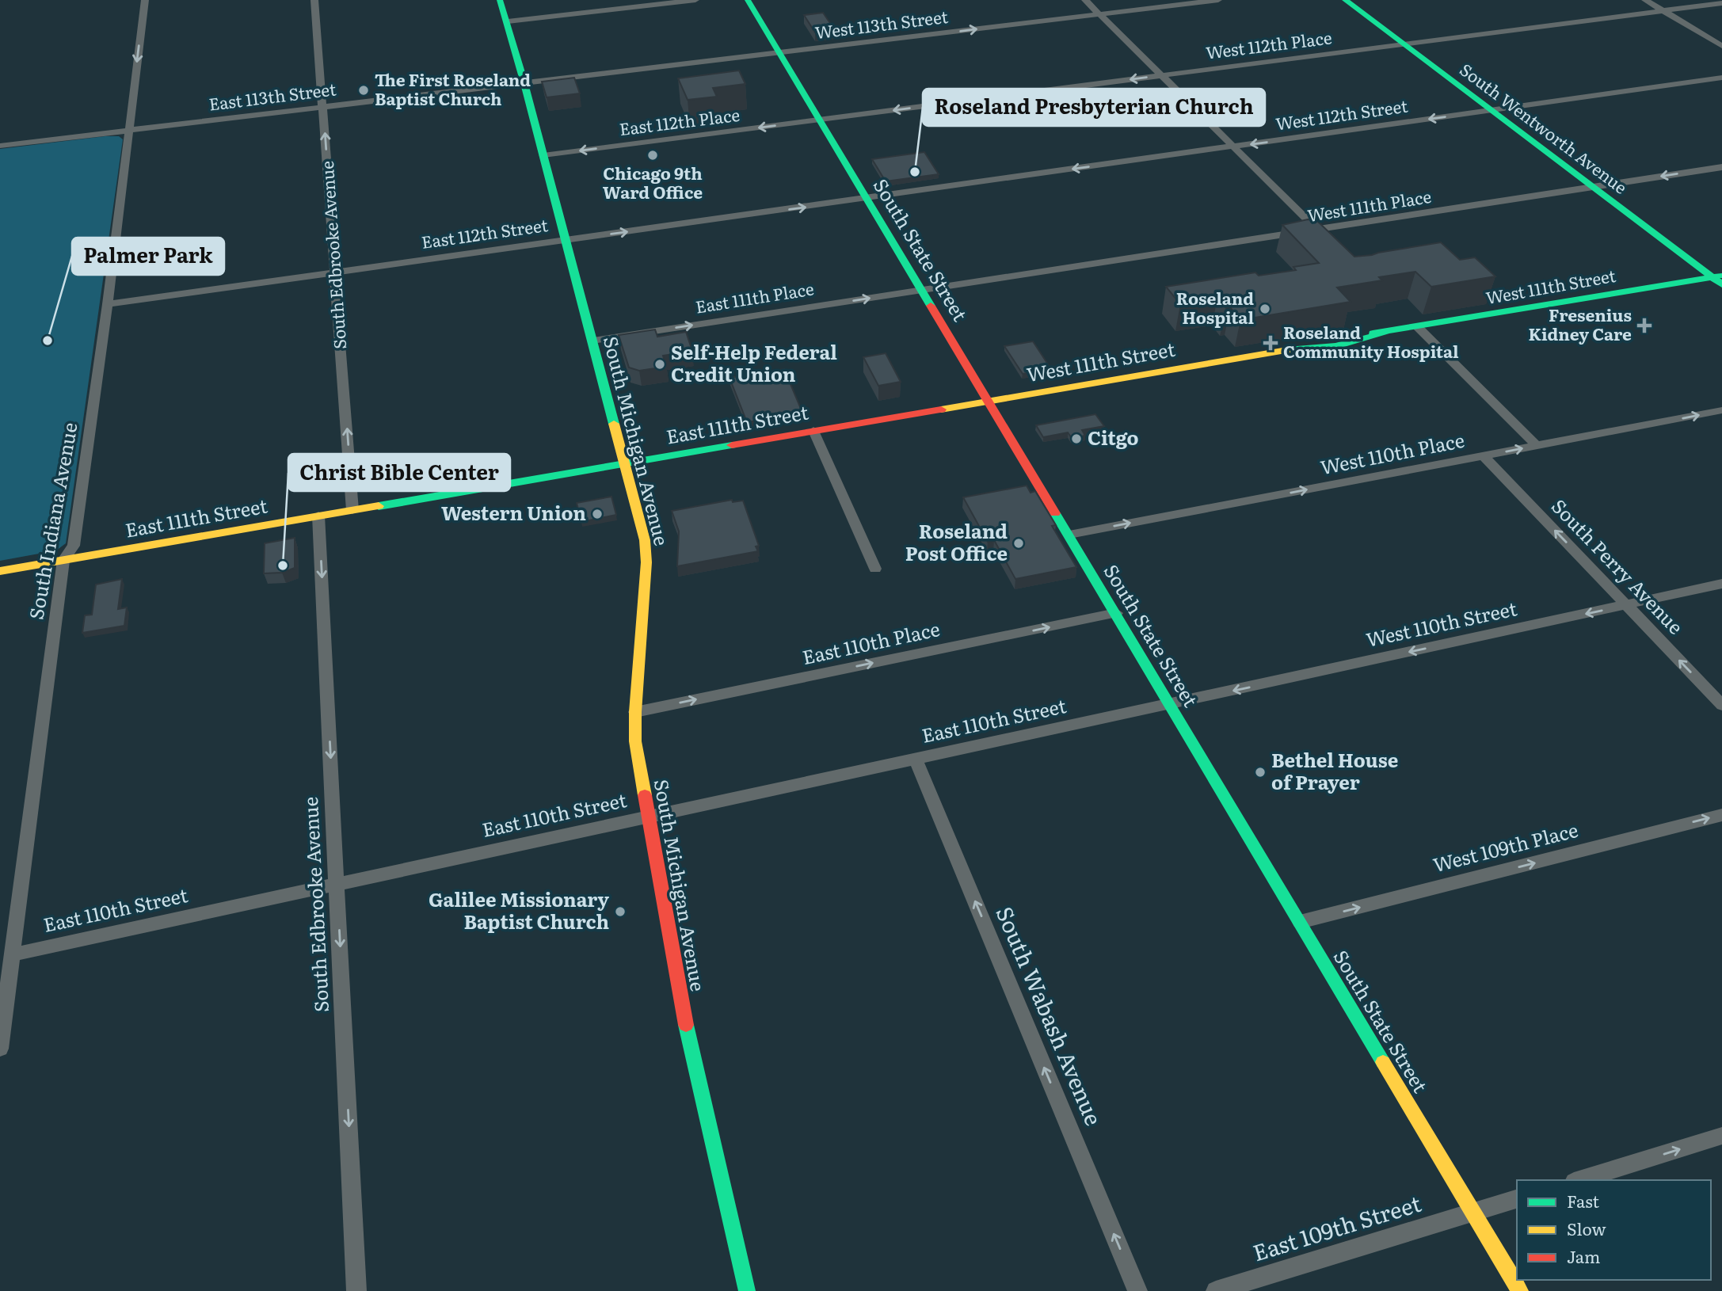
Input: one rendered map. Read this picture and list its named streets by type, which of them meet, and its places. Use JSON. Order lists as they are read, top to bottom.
{
  "streets": {
    "main road": [
      "South Wentworth Avenue",
      "South State Street",
      "West 111th Street",
      "East 111th Street",
      "South Michigan Avenue"
    ],
    "street": [
      "West 113th Street",
      "West 112th Place",
      "East 113th Street",
      "West 112th Street",
      "East 112th Place",
      "West 111th Place",
      "East 112th Street",
      "South Edbrooke Avenue",
      "East 111th Place",
      "West 110th Place",
      "South Indiana Avenue",
      "South Perry Avenue",
      "West 110th Street",
      "East 110th Place",
      "East 110th Street",
      "West 109th Place",
      "South Wabash Avenue",
      "East 109th Street"
    ]
  },
  "crossings": [
    ["West 113th Street", "East 113th Street"],
    ["West 113th Street", "South State Street"],
    ["West 112th Place", "East 112th Place"],
    ["West 112th Place", "South Wentworth Avenue"],
    ["West 112th Place", "South State Street"],
    ["East 113th Street", "South State Street"],
    ["East 113th Street", "South Edbrooke Avenue"],
    ["East 113th Street", "South Michigan Avenue"],
    ["East 113th Street", "South Indiana Avenue"],
    ["West 112th Street", "South Wentworth Avenue"],
    ["West 112th Street", "East 112th Street"],
    ["West 112th Street", "South State Street"],
    ["East 112th Place", "South State Street"],
    ["East 112th Place", "South Michigan Avenue"],
    ["South Wentworth Avenue", "West 111th Place"],
    ["South Wentworth Avenue", "West 111th Street"],
    ["West 111th Place", "South State Street"],
    ["West 111th Place", "East 111th Place"],
    ["East 112th Street", "South State Street"],
    ["East 112th Street", "South Edbrooke Avenue"],
    ["East 112th Street", "South Michigan Avenue"],
    ["East 112th Street", "South Indiana Avenue"],
    ["South State Street", "West 111th Street"],
    ["South State Street", "East 111th Place"],
    ["South State Street", "East 111th Street"],
    ["South State Street", "West 110th Place"],
    ["South State Street", "West 110th Street"],
    ["South State Street", "East 110th Place"],
    ["South State Street", "East 110th Street"],
    ["South State Street", "West 109th Place"],
    ["South State Street", "East 109th Street"],
    ["South Edbrooke Avenue", "East 111th Street"],
    ["South Edbrooke Avenue", "East 110th Street"],
    ["West 111th Street", "East 111th Street"],
    ["East 111th Place", "South Michigan Avenue"],
    ["East 111th Street", "South Michigan Avenue"],
    ["East 111th Street", "South Indiana Avenue"],
    ["South Michigan Avenue", "East 110th Place"],
    ["South Michigan Avenue", "East 110th Street"],
    ["West 110th Place", "South Perry Avenue"],
    ["South Indiana Avenue", "East 110th Street"],
    ["South Perry Avenue", "West 110th Street"],
    ["West 110th Street", "East 110th Street"],
    ["East 110th Street", "South Wabash Avenue"]
  ],
  "one_way": [
    "West 113th Street",
    "West 112th Place",
    "West 112th Street",
    "East 112th Place",
    "East 112th Street",
    "East 111th Place",
    "West 110th Place",
    "South Perry Avenue",
    "West 110th Street",
    "East 110th Place",
    "West 109th Place",
    "South Wabash Avenue"
  ],
  "places": {
    "other": [
      "The First Roseland Baptist Church",
      "Chicago 9th Ward Office",
      "Roseland Presbyterian Church",
      "Roseland Hospital",
      "Palmer Park",
      "Self-Help Federal Credit Union",
      "Citgo",
      "Western Union",
      "Roseland Post Office",
      "Christ Bible Center",
      "Bethel House of Prayer",
      "Galilee Missionary Baptist Church"
    ],
    "health": ["Fresenius Kidney Care", "Roseland Community Hospital"]
  },
  "legend": ["Fast", "Slow", "Jam"]
}
